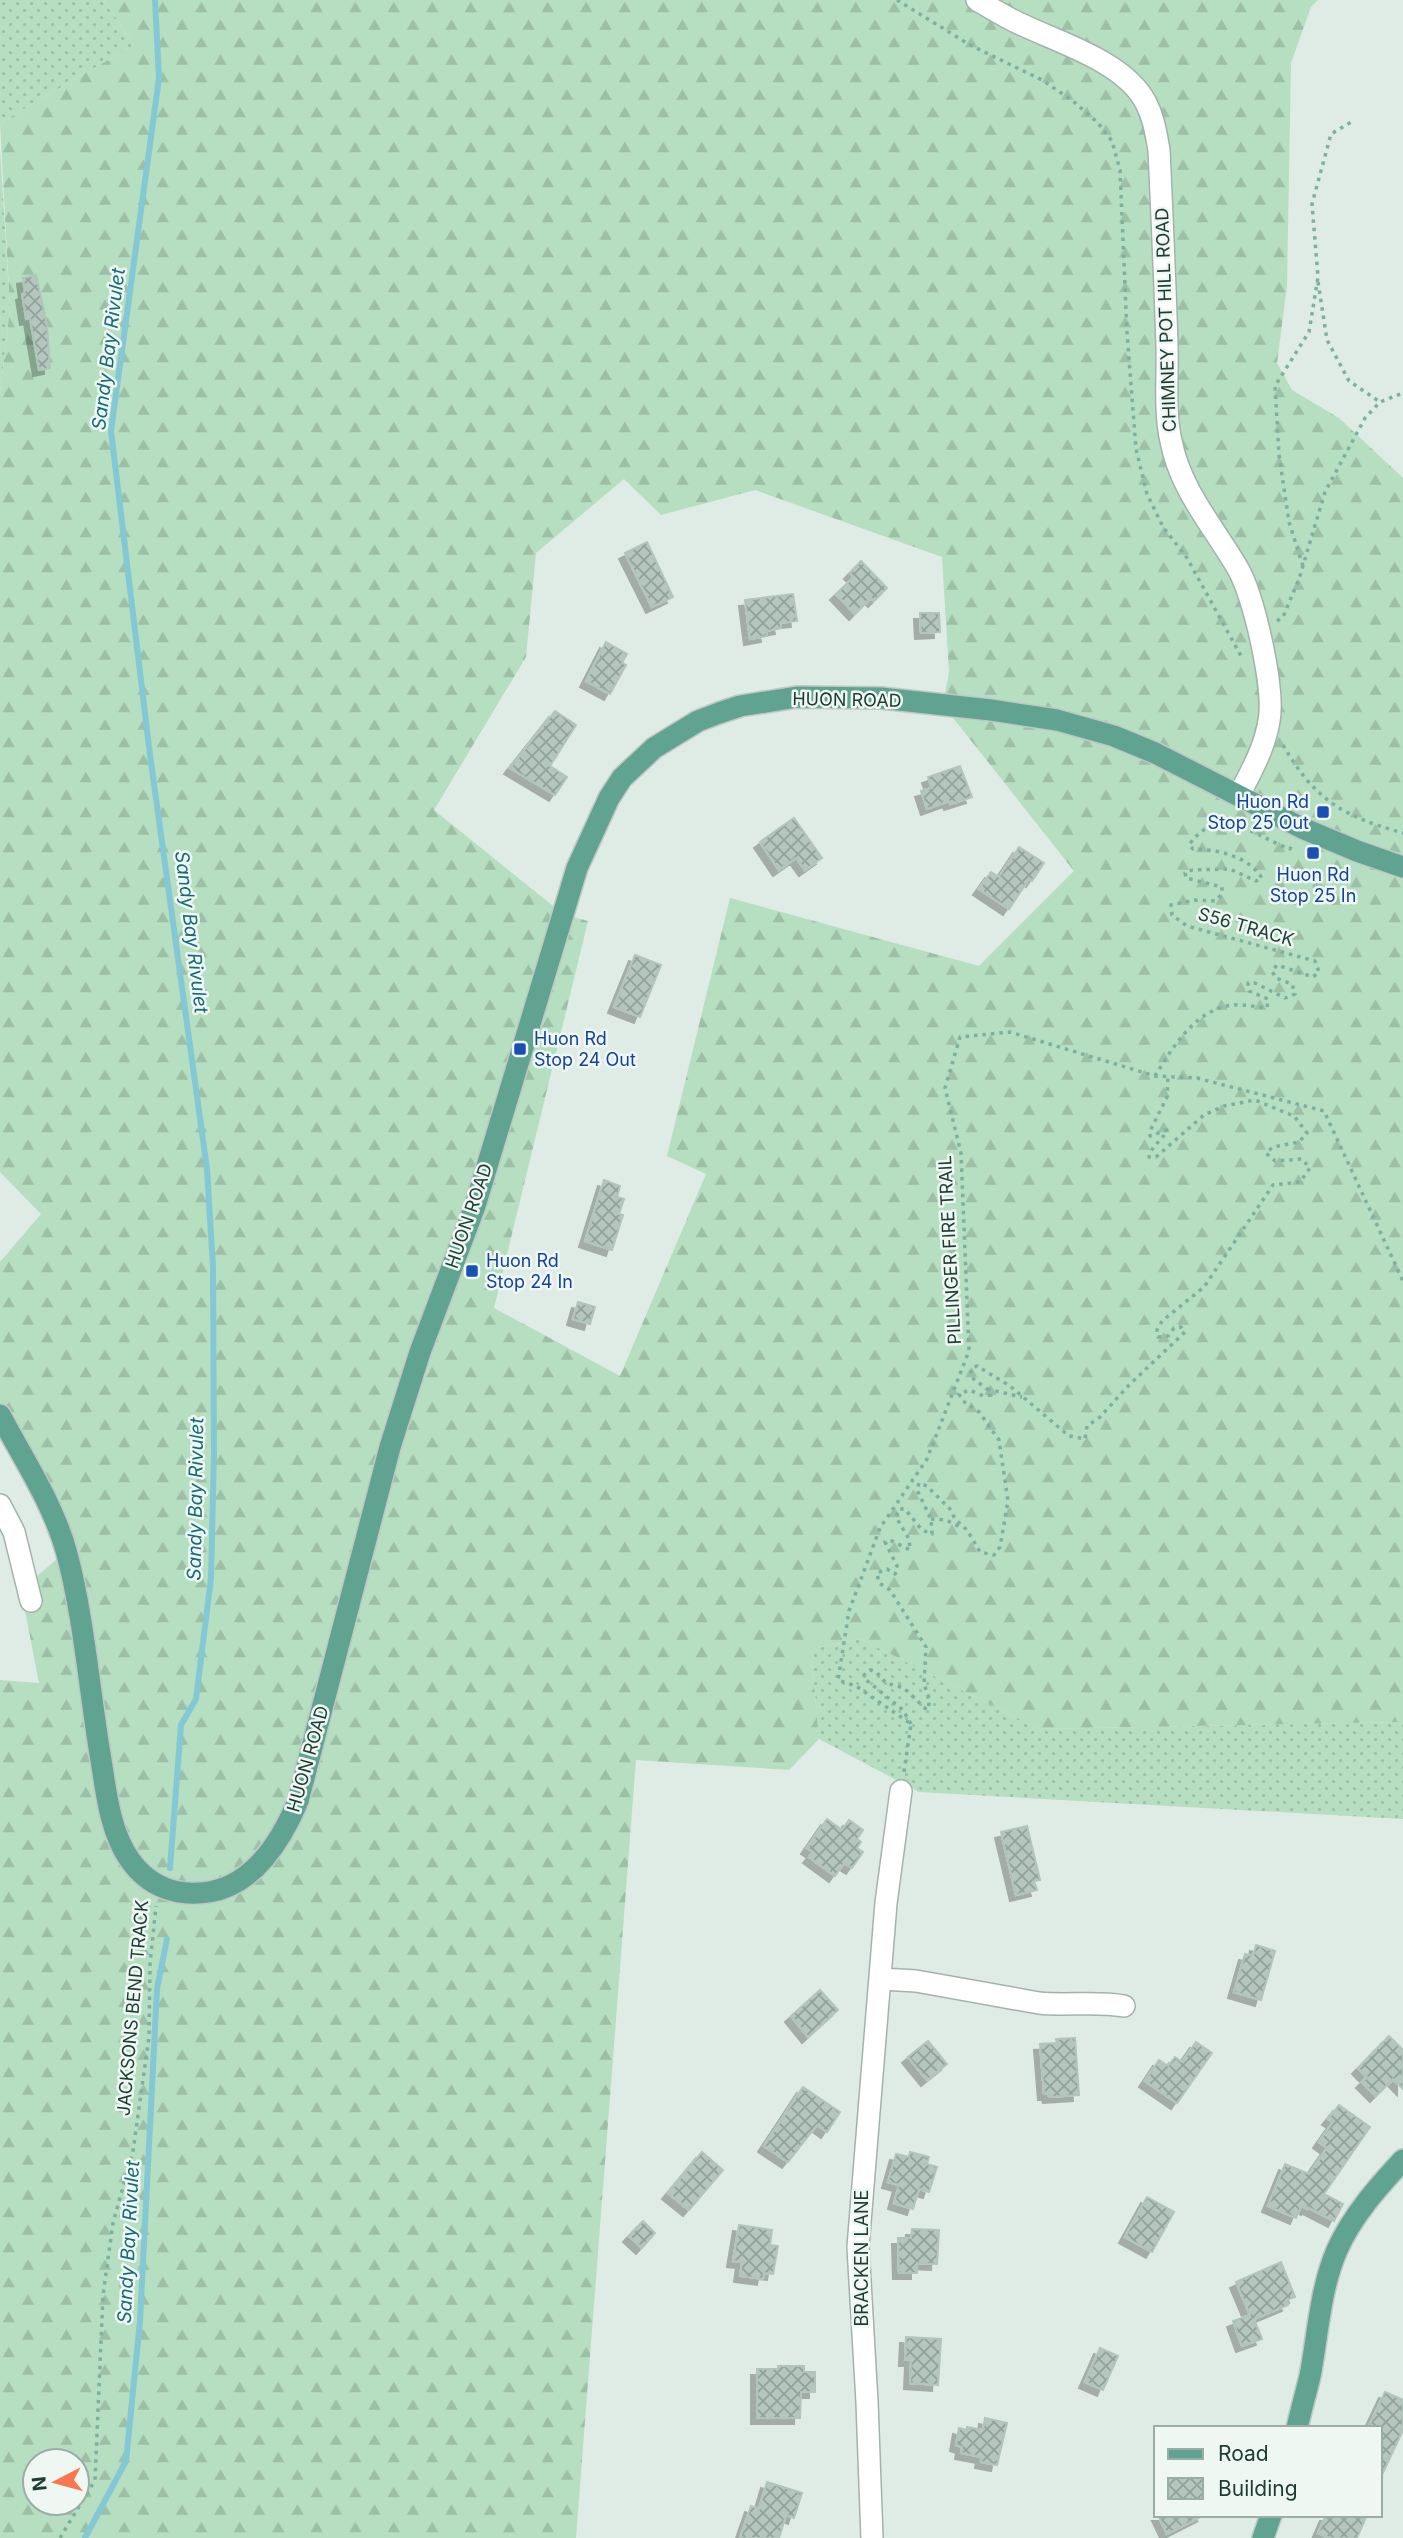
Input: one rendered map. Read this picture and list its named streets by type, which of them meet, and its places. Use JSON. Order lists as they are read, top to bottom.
{
  "streets": {
    "main road": ["HUON ROAD"],
    "street": ["CHIMNEY POT HILL ROAD", "BRACKEN LANE"],
    "path": ["S56 TRACK", "PILLINGER FIRE TRAIL", "JACKSONS BEND TRACK"]
  },
  "crossings": [
    ["CHIMNEY POT HILL ROAD", "HUON ROAD"],
    ["HUON ROAD", "S56 TRACK"],
    ["HUON ROAD", "JACKSONS BEND TRACK"],
    ["S56 TRACK", "PILLINGER FIRE TRAIL"]
  ],
  "water": ["Sandy Bay Rivulet"],
  "places": {
    "transit": [
      "Huon Rd Stop 25 Out",
      "Huon Rd Stop 25 In",
      "Huon Rd Stop 24 Out",
      "Huon Rd Stop 24 In"
    ]
  },
  "legend": ["Road", "Building"],
  "north": "left"
}
